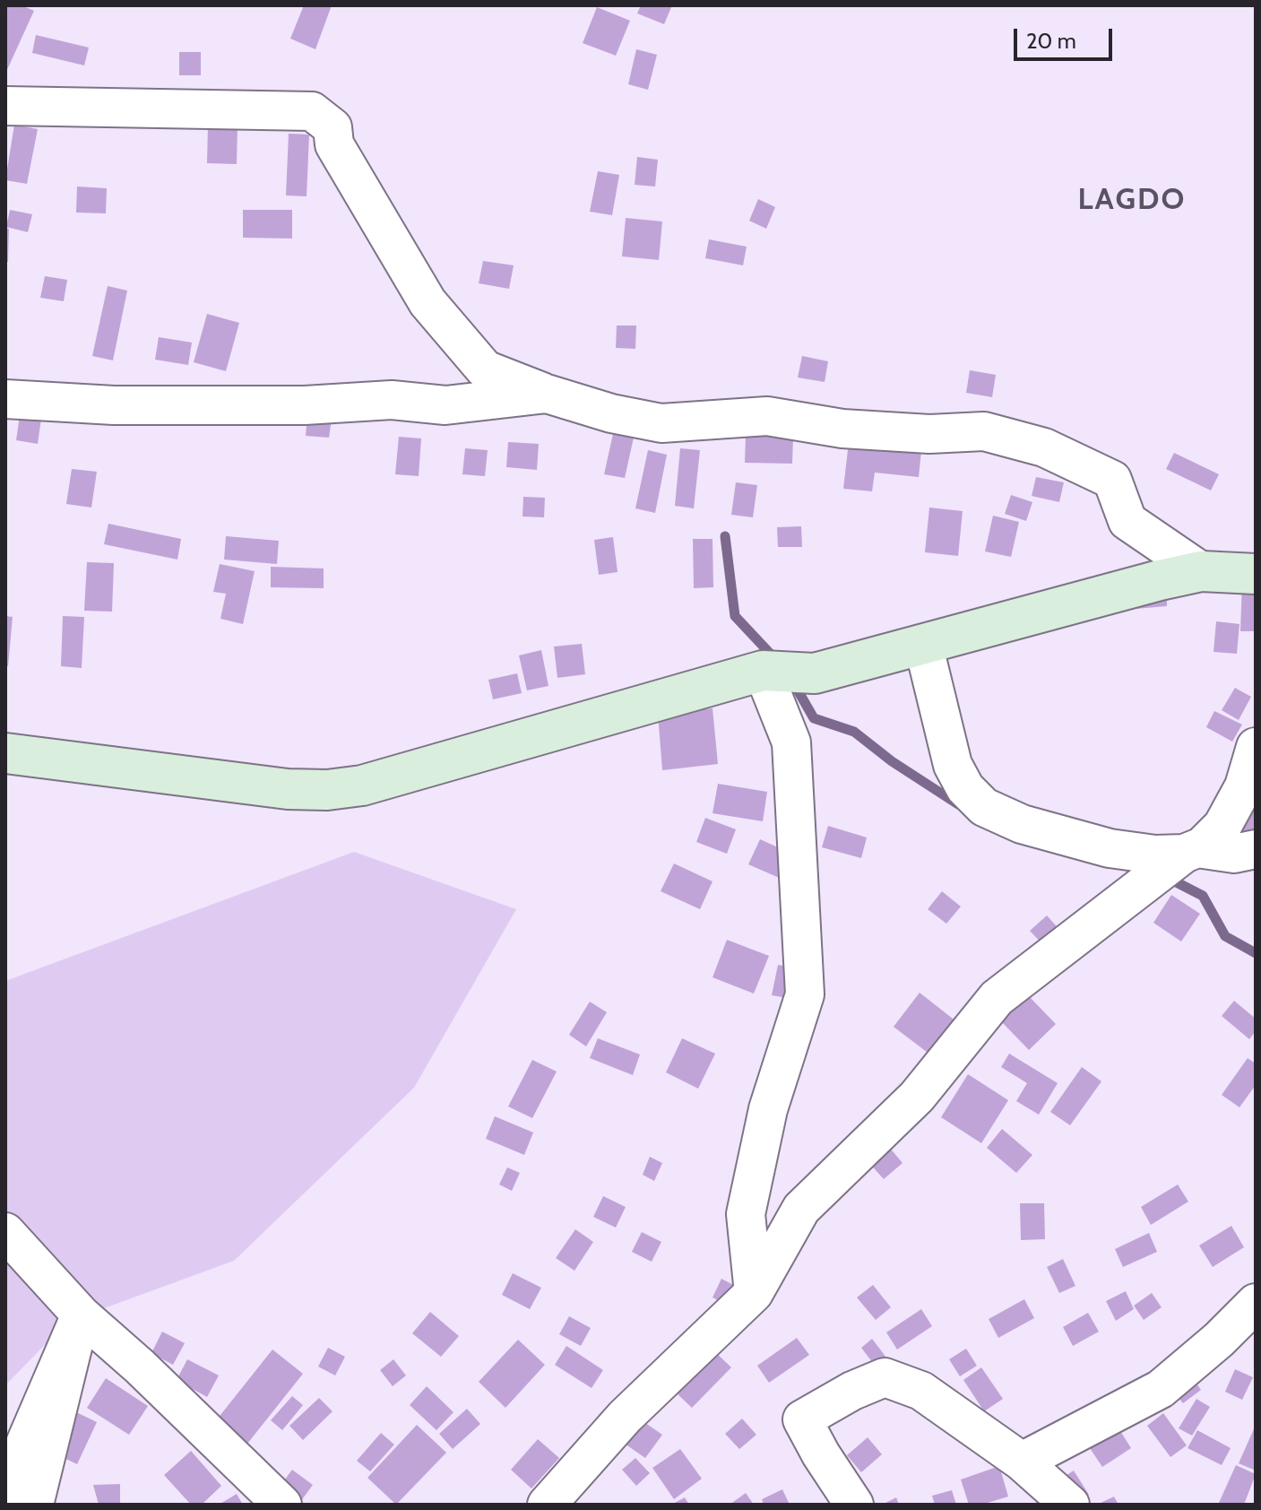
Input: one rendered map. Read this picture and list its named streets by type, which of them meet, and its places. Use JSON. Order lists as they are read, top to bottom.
{
  "districts": ["LAGDO"],
  "scale_bar": "20 m"
}
